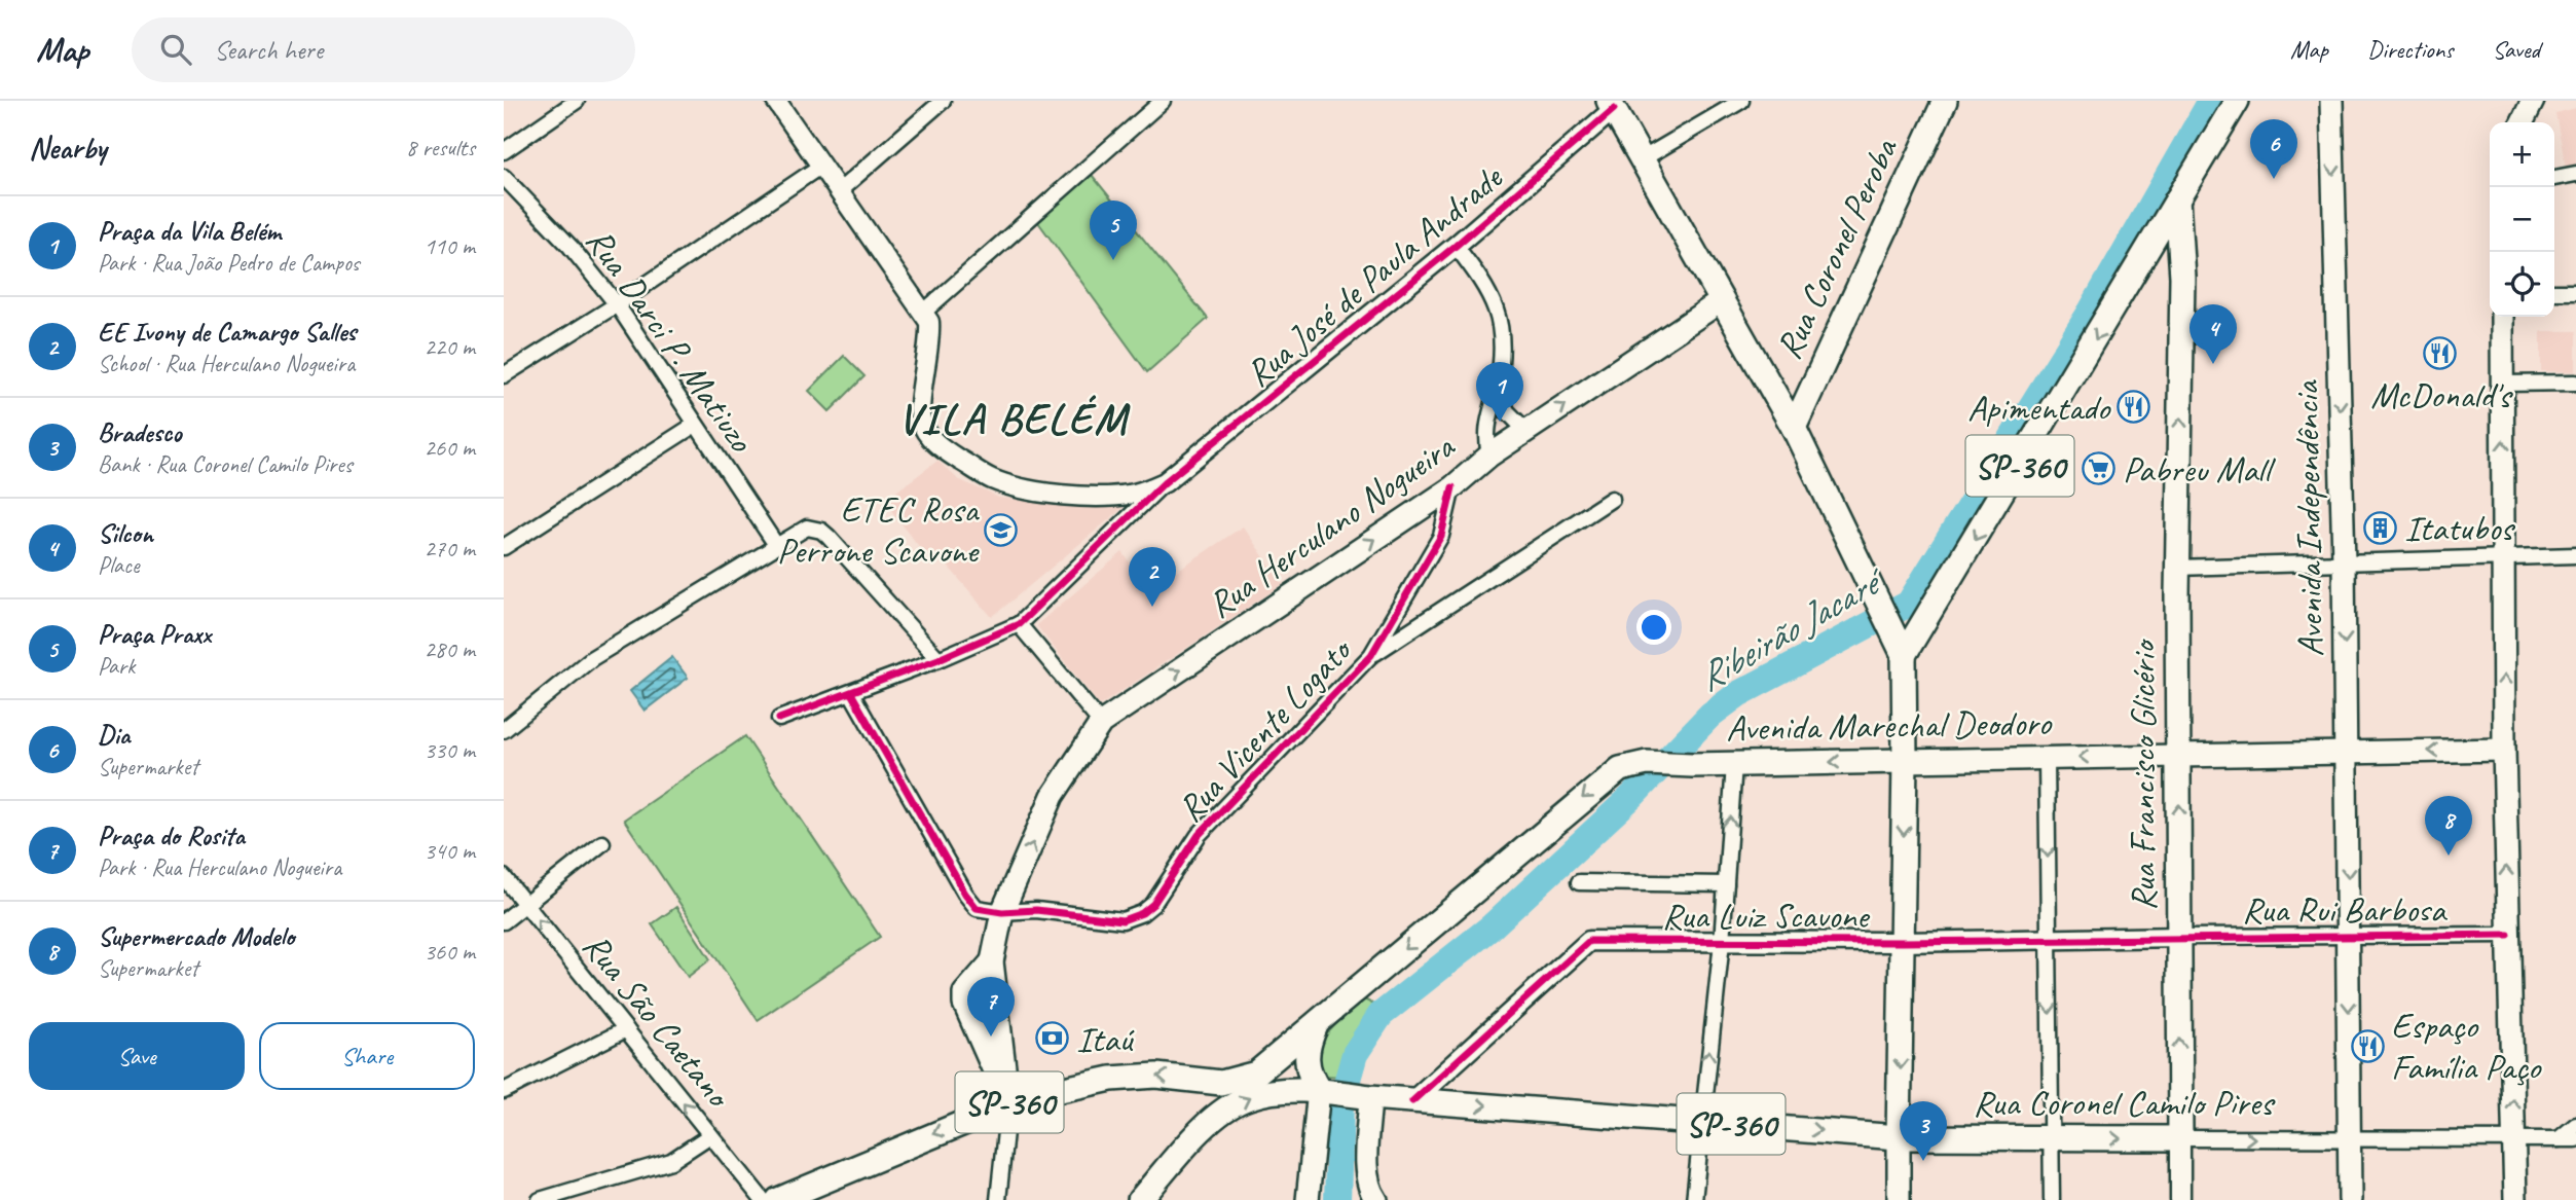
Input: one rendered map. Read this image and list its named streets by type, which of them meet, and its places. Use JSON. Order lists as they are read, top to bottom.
{
  "streets": {
    "main road": [
      "Rua Coronel Peroba",
      "SP-360",
      "Avenida Independência",
      "Rua Herculano Nogueira",
      "Avenida Marechal Deodoro",
      "Rua Francisco Glicério",
      "Rua Coronel Camilo Pires"
    ],
    "street": [
      "Rua José de Paula Andrade",
      "Rua Darci P. Matiuzo",
      "Rua Vicente Logato",
      "Rua Rui Barbosa",
      "Rua Luiz Scavone",
      "Rua São Caetano"
    ]
  },
  "crossings": [
    ["SP-360", "Rua Herculano Nogueira"],
    ["SP-360", "Avenida Marechal Deodoro"],
    ["SP-360", "Rua Francisco Glicério"],
    ["SP-360", "Rua Luiz Scavone"],
    ["SP-360", "Rua Coronel Camilo Pires"],
    ["Avenida Independência", "Avenida Marechal Deodoro"],
    ["Avenida Independência", "Rua Rui Barbosa"],
    ["Avenida Independência", "Rua Coronel Camilo Pires"],
    ["Rua Herculano Nogueira", "Rua Vicente Logato"],
    ["Avenida Marechal Deodoro", "Rua Francisco Glicério"],
    ["Rua Francisco Glicério", "Rua Rui Barbosa"],
    ["Rua Francisco Glicério", "Rua Luiz Scavone"],
    ["Rua Francisco Glicério", "Rua Coronel Camilo Pires"],
    ["Rua Rui Barbosa", "Rua Luiz Scavone"],
    ["Rua Luiz Scavone", "Rua Coronel Camilo Pires"]
  ],
  "one_way": [
    "Rua Herculano Nogueira",
    "Avenida Marechal Deodoro",
    "Rua Francisco Glicério",
    "Rua São Caetano",
    "Rua Coronel Camilo Pires"
  ],
  "districts": ["VILA BELÉM"],
  "water": ["Ribeirão Jacaré"],
  "places": {
    "restaurant": ["McDonald's", "Apimentado", "Espaço Família Paço"],
    "supermarket": ["Pabreu Mall"],
    "building": ["Itatubos"],
    "school or university": ["ETEC Rosa Perrone Scavone"],
    "bank": ["Itaú"]
  },
  "page": {
    "header": "Map",
    "search": "Search here",
    "nav": ["Map", "Directions", "Saved"],
    "heading": ["Nearby", "8 results"],
    "pins": [
      "6",
      "5",
      "4",
      "1",
      "2",
      "8",
      "7",
      "3"
    ],
    "map_buttons": ["+", "−"],
    "list": [
      {
        "mark": "1",
        "name": "Praça da Vila Belém",
        "note": "Park · Rua João Pedro de Campos",
        "value": "110 m"
      },
      {
        "mark": "2",
        "name": "EE Ivony de Camargo Salles",
        "note": "School · Rua Herculano Nogueira",
        "value": "220 m"
      },
      {
        "mark": "3",
        "name": "Bradesco",
        "note": "Bank · Rua Coronel Camilo Pires",
        "value": "260 m"
      },
      {
        "mark": "4",
        "name": "Silcon",
        "note": "Place",
        "value": "270 m"
      },
      {
        "mark": "5",
        "name": "Praça Praxx",
        "note": "Park",
        "value": "280 m"
      },
      {
        "mark": "6",
        "name": "Dia",
        "note": "Supermarket",
        "value": "330 m"
      },
      {
        "mark": "7",
        "name": "Praça do Rosita",
        "note": "Park · Rua Herculano Nogueira",
        "value": "340 m"
      },
      {
        "mark": "8",
        "name": "Supermercado Modelo",
        "note": "Supermarket",
        "value": "360 m"
      }
    ],
    "buttons": ["Save", "Share"]
  }
}
